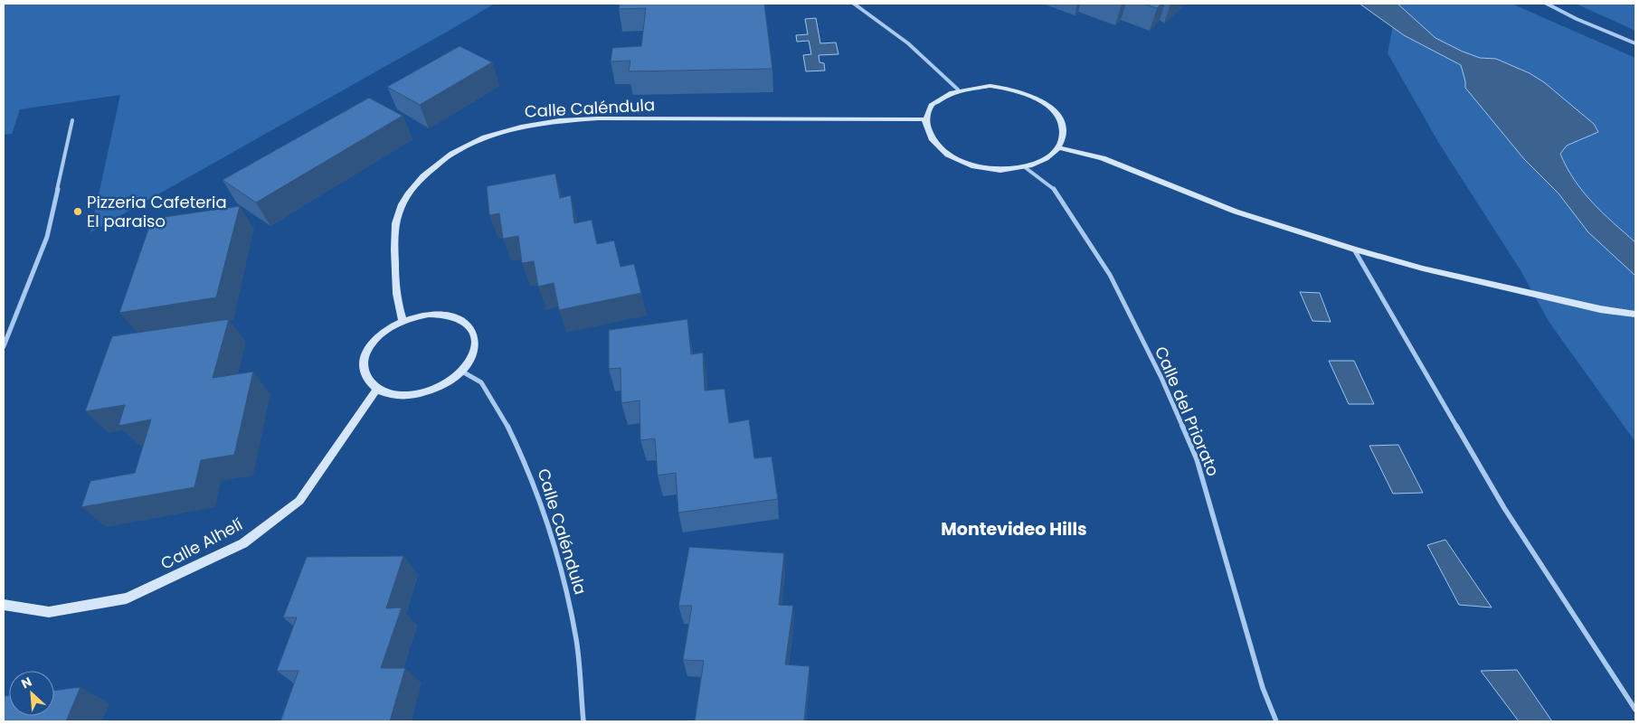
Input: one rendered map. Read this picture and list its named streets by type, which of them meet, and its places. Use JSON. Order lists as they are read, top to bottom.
{
  "streets": {
    "street": ["Calle Caléndula", "Calle del Priorato", "Calle Alhelí"]
  },
  "crossings": [
    ["Calle Caléndula", "Calle del Priorato"],
    ["Calle Caléndula", "Calle Alhelí"]
  ],
  "districts": ["Montevideo Hills"],
  "places": ["Pizzeria Cafeteria El paraiso"],
  "north": "top left"
}
